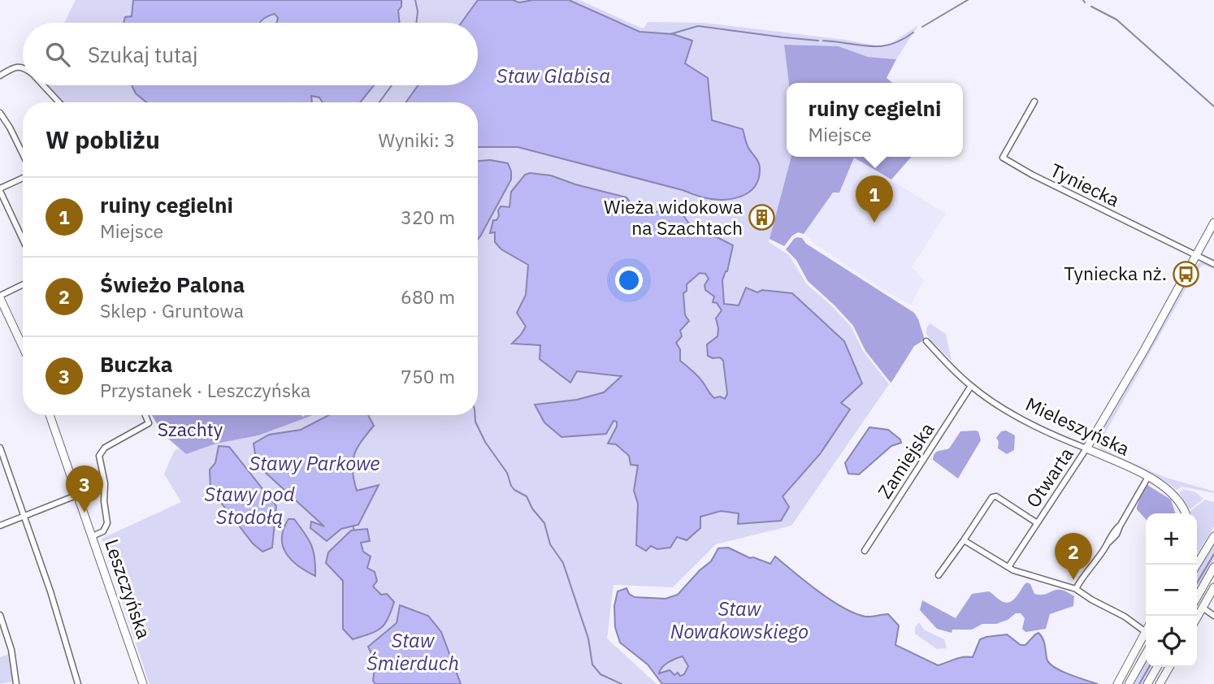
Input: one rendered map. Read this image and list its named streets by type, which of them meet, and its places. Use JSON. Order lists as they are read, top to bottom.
{
  "streets": {
    "street": [
      "Tyniecka",
      "Mieleszyńska",
      "Zamiejska",
      "Otwarta",
      "Leszczyńska"
    ]
  },
  "crossings": [
    ["Mieleszyńska", "Zamiejska"],
    ["Mieleszyńska", "Otwarta"]
  ],
  "water": [
    "Staw Glabisa",
    "Stawy Parkowe",
    "Stawy pod Stodołą",
    "Staw Nowakowskiego",
    "Staw Śmierduch"
  ],
  "parks": ["Szachty"],
  "places": {
    "building": ["Wieża widokowa na Szachtach"],
    "bus stop": ["Tyniecka nż."]
  },
  "page": {
    "search": "Szukaj tutaj",
    "popup": ["ruiny cegielni", "Miejsce"],
    "heading": ["W pobliżu", "Wyniki: 3"],
    "pins": ["1", "3", "2"],
    "list": [
      {
        "mark": "1",
        "name": "ruiny cegielni",
        "note": "Miejsce",
        "value": "320 m"
      },
      {
        "mark": "2",
        "name": "Świeżo Palona",
        "note": "Sklep · Gruntowa",
        "value": "680 m"
      },
      {
        "mark": "3",
        "name": "Buczka",
        "note": "Przystanek · Leszczyńska",
        "value": "750 m"
      }
    ],
    "map_buttons": ["+", "−"]
  }
}
